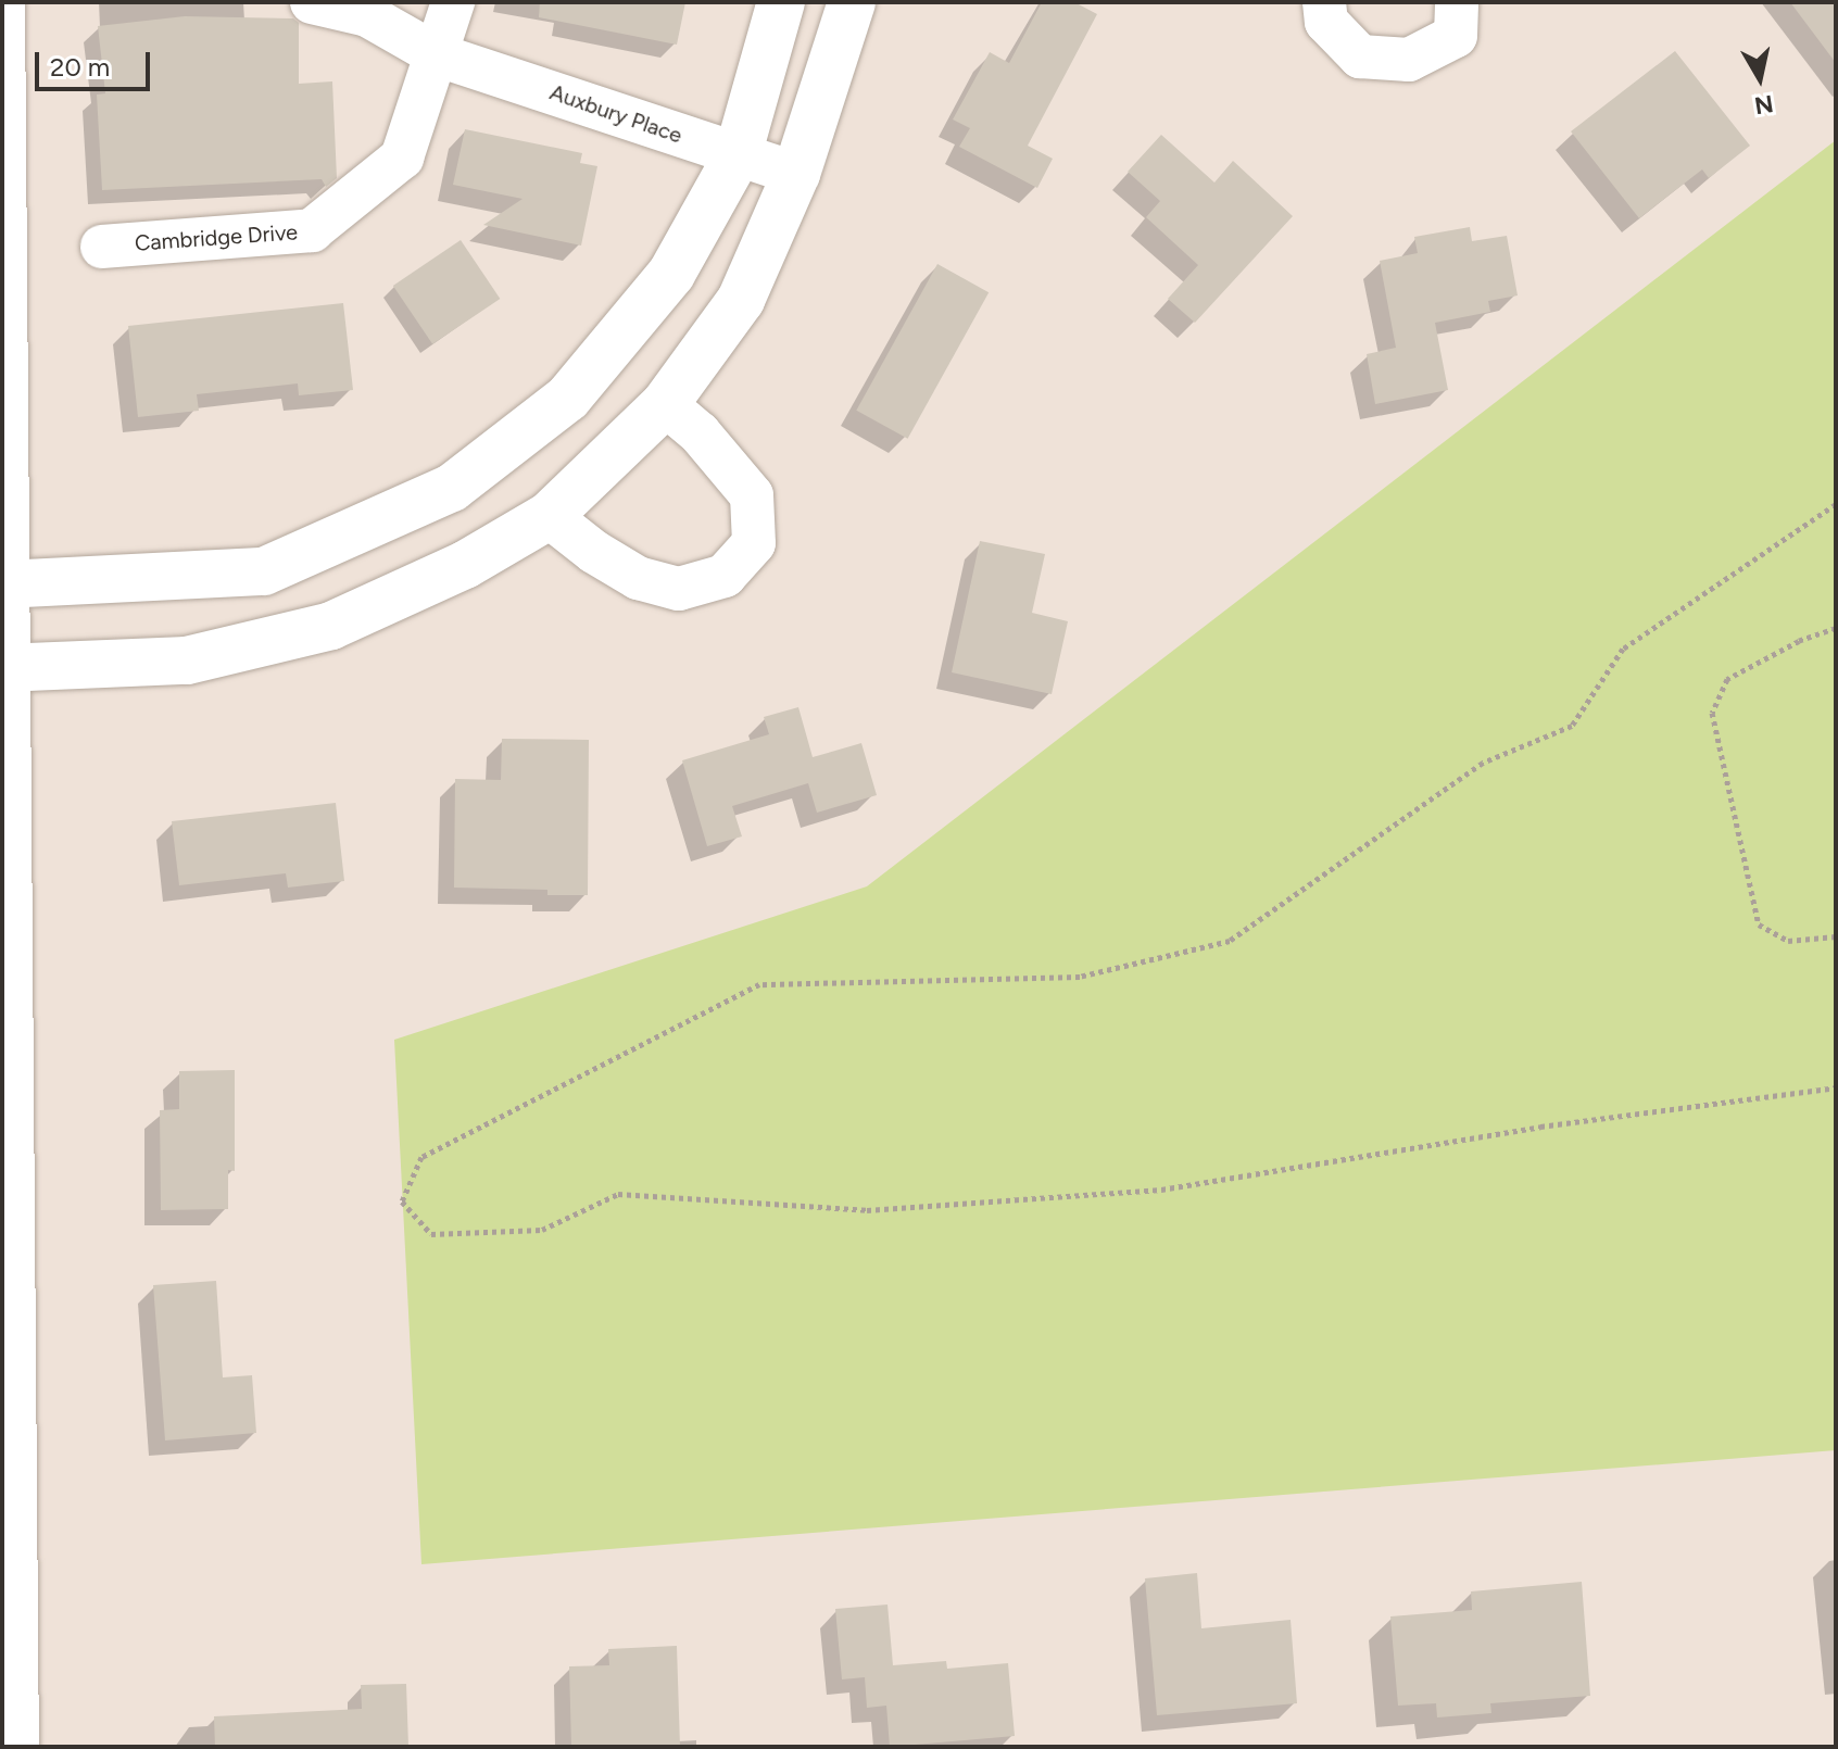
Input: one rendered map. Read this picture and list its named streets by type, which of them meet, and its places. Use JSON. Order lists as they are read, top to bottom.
{
  "streets": {
    "street": ["Auxbury Place", "Cambridge Drive"]
  },
  "crossings": [
    ["Auxbury Place", "Cambridge Drive"]
  ],
  "scale_bar": "20 m",
  "north": "bottom"
}
